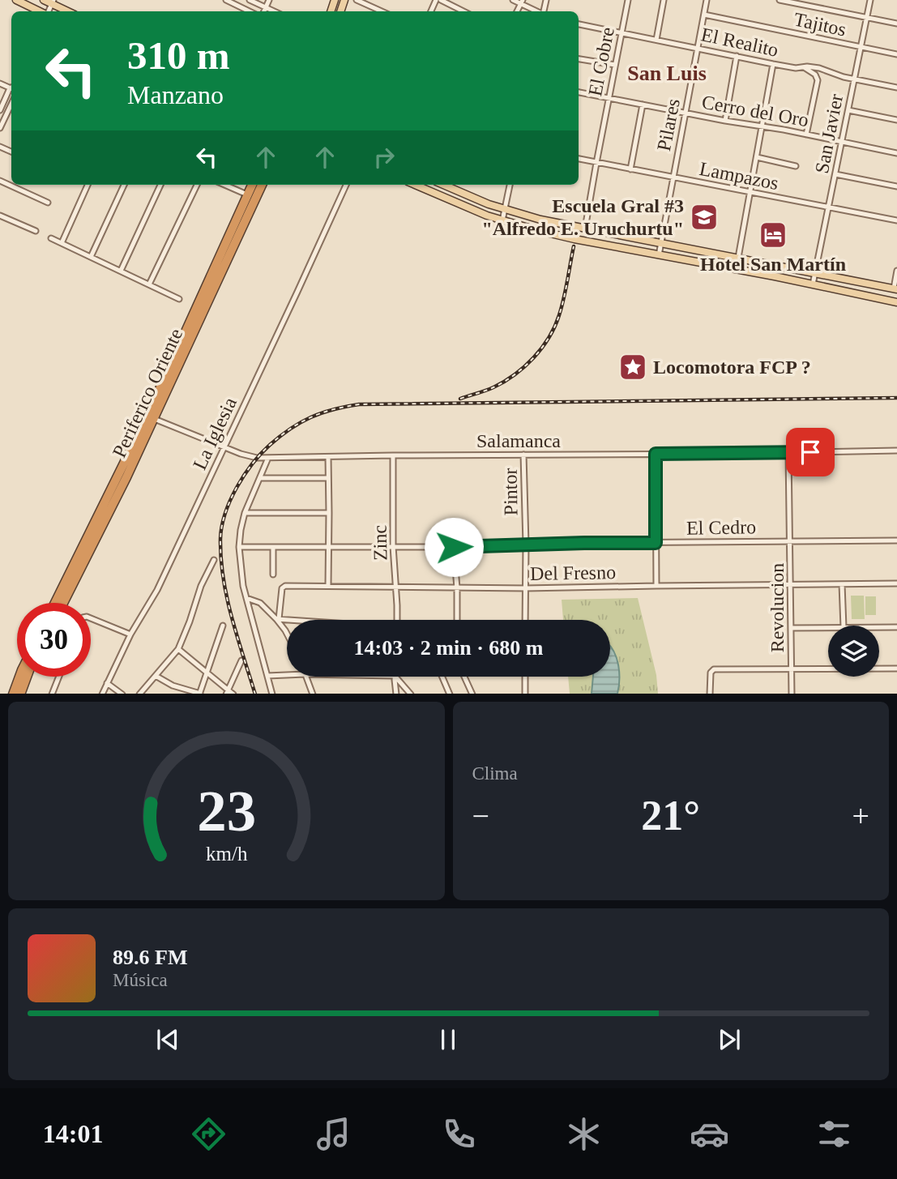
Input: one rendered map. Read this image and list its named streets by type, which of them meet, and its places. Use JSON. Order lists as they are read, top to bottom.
{
  "streets": {
    "highway": ["Periferico Oriente"],
    "street": [
      "Tajitos",
      "El Realito",
      "El Cobre",
      "Cerro del Oro",
      "Pilares",
      "San Javier",
      "Lampazos",
      "La Iglesia",
      "Salamanca",
      "Pintor",
      "El Cedro",
      "Zinc",
      "Del Fresno",
      "Revolucion"
    ]
  },
  "crossings": [
    ["Tajitos", "Pilares"],
    ["Tajitos", "San Javier"],
    ["El Realito", "El Cobre"],
    ["El Realito", "Pilares"],
    ["El Realito", "San Javier"],
    ["El Cobre", "Cerro del Oro"],
    ["El Cobre", "Lampazos"],
    ["Cerro del Oro", "Pilares"],
    ["Cerro del Oro", "San Javier"],
    ["Pilares", "Lampazos"],
    ["San Javier", "Lampazos"],
    ["Periferico Oriente", "Salamanca"],
    ["La Iglesia", "Salamanca"],
    ["Salamanca", "Pintor"],
    ["Salamanca", "Zinc"],
    ["Salamanca", "Revolucion"],
    ["Pintor", "El Cedro"],
    ["Pintor", "Del Fresno"],
    ["El Cedro", "Zinc"],
    ["El Cedro", "Revolucion"],
    ["Zinc", "Del Fresno"],
    ["Del Fresno", "Revolucion"]
  ],
  "districts": ["San Luis"],
  "places": {
    "school or university": ["Escuela Gral #3 \"Alfredo E. Uruchurtu\""],
    "hotel": ["Hotel San Martín"],
    "place": ["Locomotora FCP ?"]
  },
  "page": {
    "turn": ["310 m", "Manzano"],
    "limit": "30",
    "trip": "14:03 · 2 min · 680 m",
    "tile": "Clima",
    "heat": ["−", "21°", "+"],
    "song": ["89.6 FM", "Música"],
    "tabs": "14:01",
    "gauge": ["23", "km/h"]
  }
}
